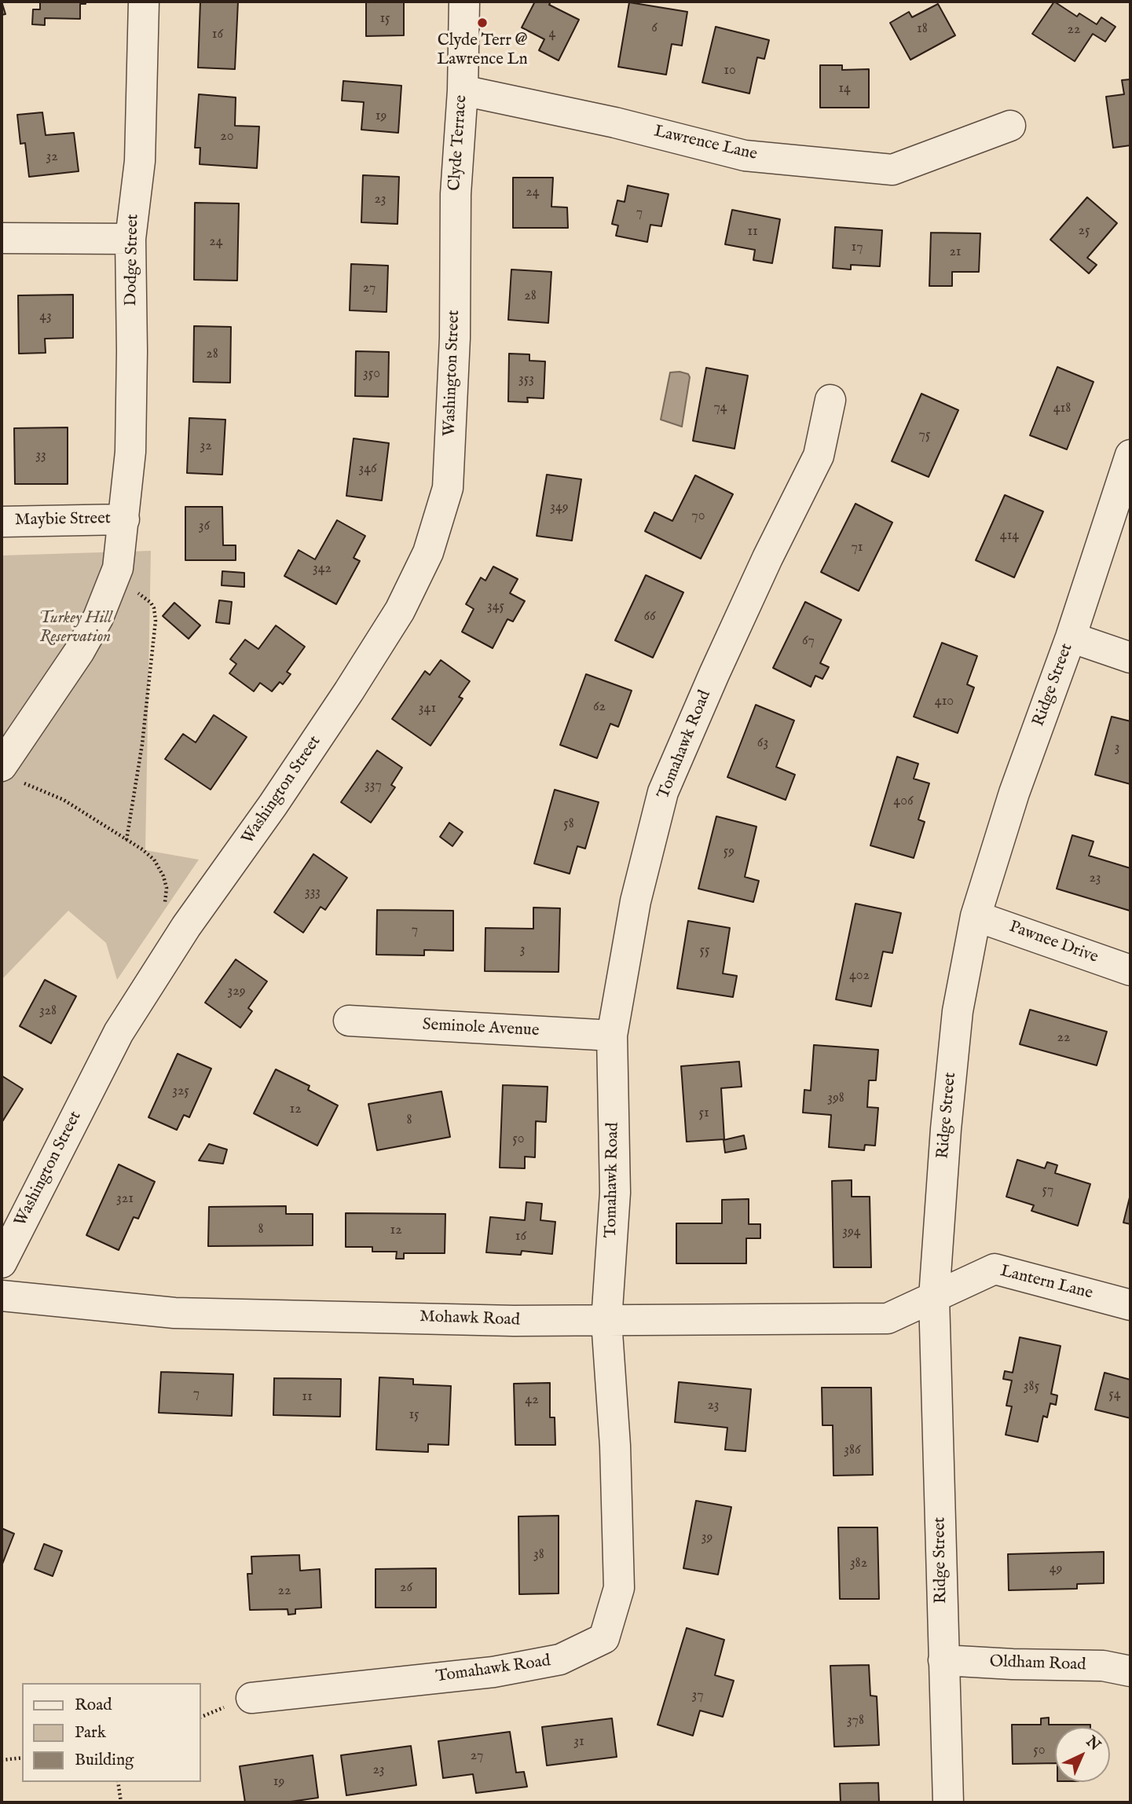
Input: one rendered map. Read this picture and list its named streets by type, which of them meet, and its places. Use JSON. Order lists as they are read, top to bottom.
{
  "streets": {
    "street": [
      "Clyde Terrace",
      "Lawrence Lane",
      "Dodge Street",
      "Washington Street",
      "Maybie Street",
      "Ridge Street",
      "Tomahawk Road",
      "Pawnee Drive",
      "Seminole Avenue",
      "Lantern Lane",
      "Mohawk Road",
      "Oldham Road"
    ]
  },
  "crossings": [
    ["Clyde Terrace", "Lawrence Lane"],
    ["Clyde Terrace", "Washington Street"],
    ["Dodge Street", "Maybie Street"],
    ["Ridge Street", "Pawnee Drive"],
    ["Ridge Street", "Lantern Lane"],
    ["Ridge Street", "Mohawk Road"],
    ["Ridge Street", "Oldham Road"],
    ["Tomahawk Road", "Seminole Avenue"],
    ["Tomahawk Road", "Mohawk Road"],
    ["Lantern Lane", "Mohawk Road"]
  ],
  "parks": ["Turkey Hill Reservation"],
  "places": ["Clyde Terr @ Lawrence Ln"],
  "house_numbers": [
    "15",
    "6",
    "18",
    "22",
    "4",
    "16",
    "10",
    "14",
    "19",
    "20",
    "32",
    "24",
    "23",
    "7",
    "25",
    "11",
    "24",
    "17",
    "21",
    "27",
    "28",
    "43",
    "28",
    "350",
    "353",
    "74",
    "418",
    "75",
    "32",
    "33",
    "346",
    "349",
    "70",
    "36",
    "414",
    "71",
    "342",
    "345",
    "66",
    "67",
    "410",
    "62",
    "341",
    "63",
    "3",
    "337",
    "406",
    "58",
    "59",
    "23",
    "333",
    "7",
    "3",
    "55",
    "402",
    "329",
    "328",
    "22",
    "325",
    "398",
    "12",
    "51",
    "8",
    "50",
    "57",
    "321",
    "8",
    "12",
    "394",
    "16",
    "385",
    "7",
    "54",
    "11",
    "42",
    "23",
    "15",
    "386",
    "39",
    "38",
    "382",
    "49",
    "26",
    "22",
    "37",
    "378",
    "31",
    "50",
    "27",
    "23",
    "19"
  ],
  "legend": ["Road", "Park", "Building"],
  "north": "top right"
}
